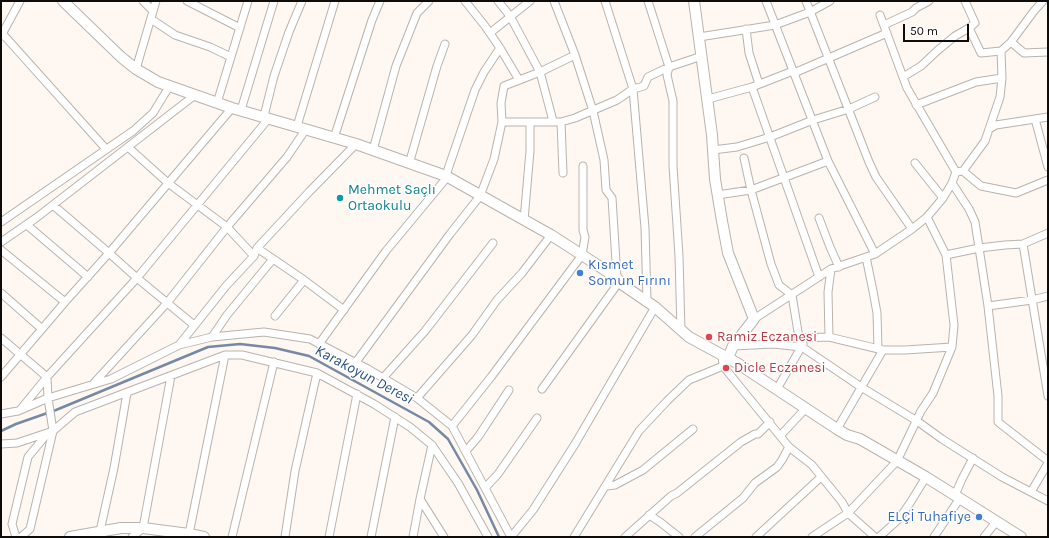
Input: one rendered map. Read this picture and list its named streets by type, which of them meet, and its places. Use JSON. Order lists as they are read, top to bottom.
{
  "water": ["Karakoyun Deresi"],
  "places": [
    "Mehmet Saçlı Ortaokulu",
    "Kısmet Somun Fırını",
    "Ramiz Eczanesi",
    "Dicle Eczanesi",
    "ELÇİ Tuhafiye"
  ],
  "scale_bar": "50 m"
}
